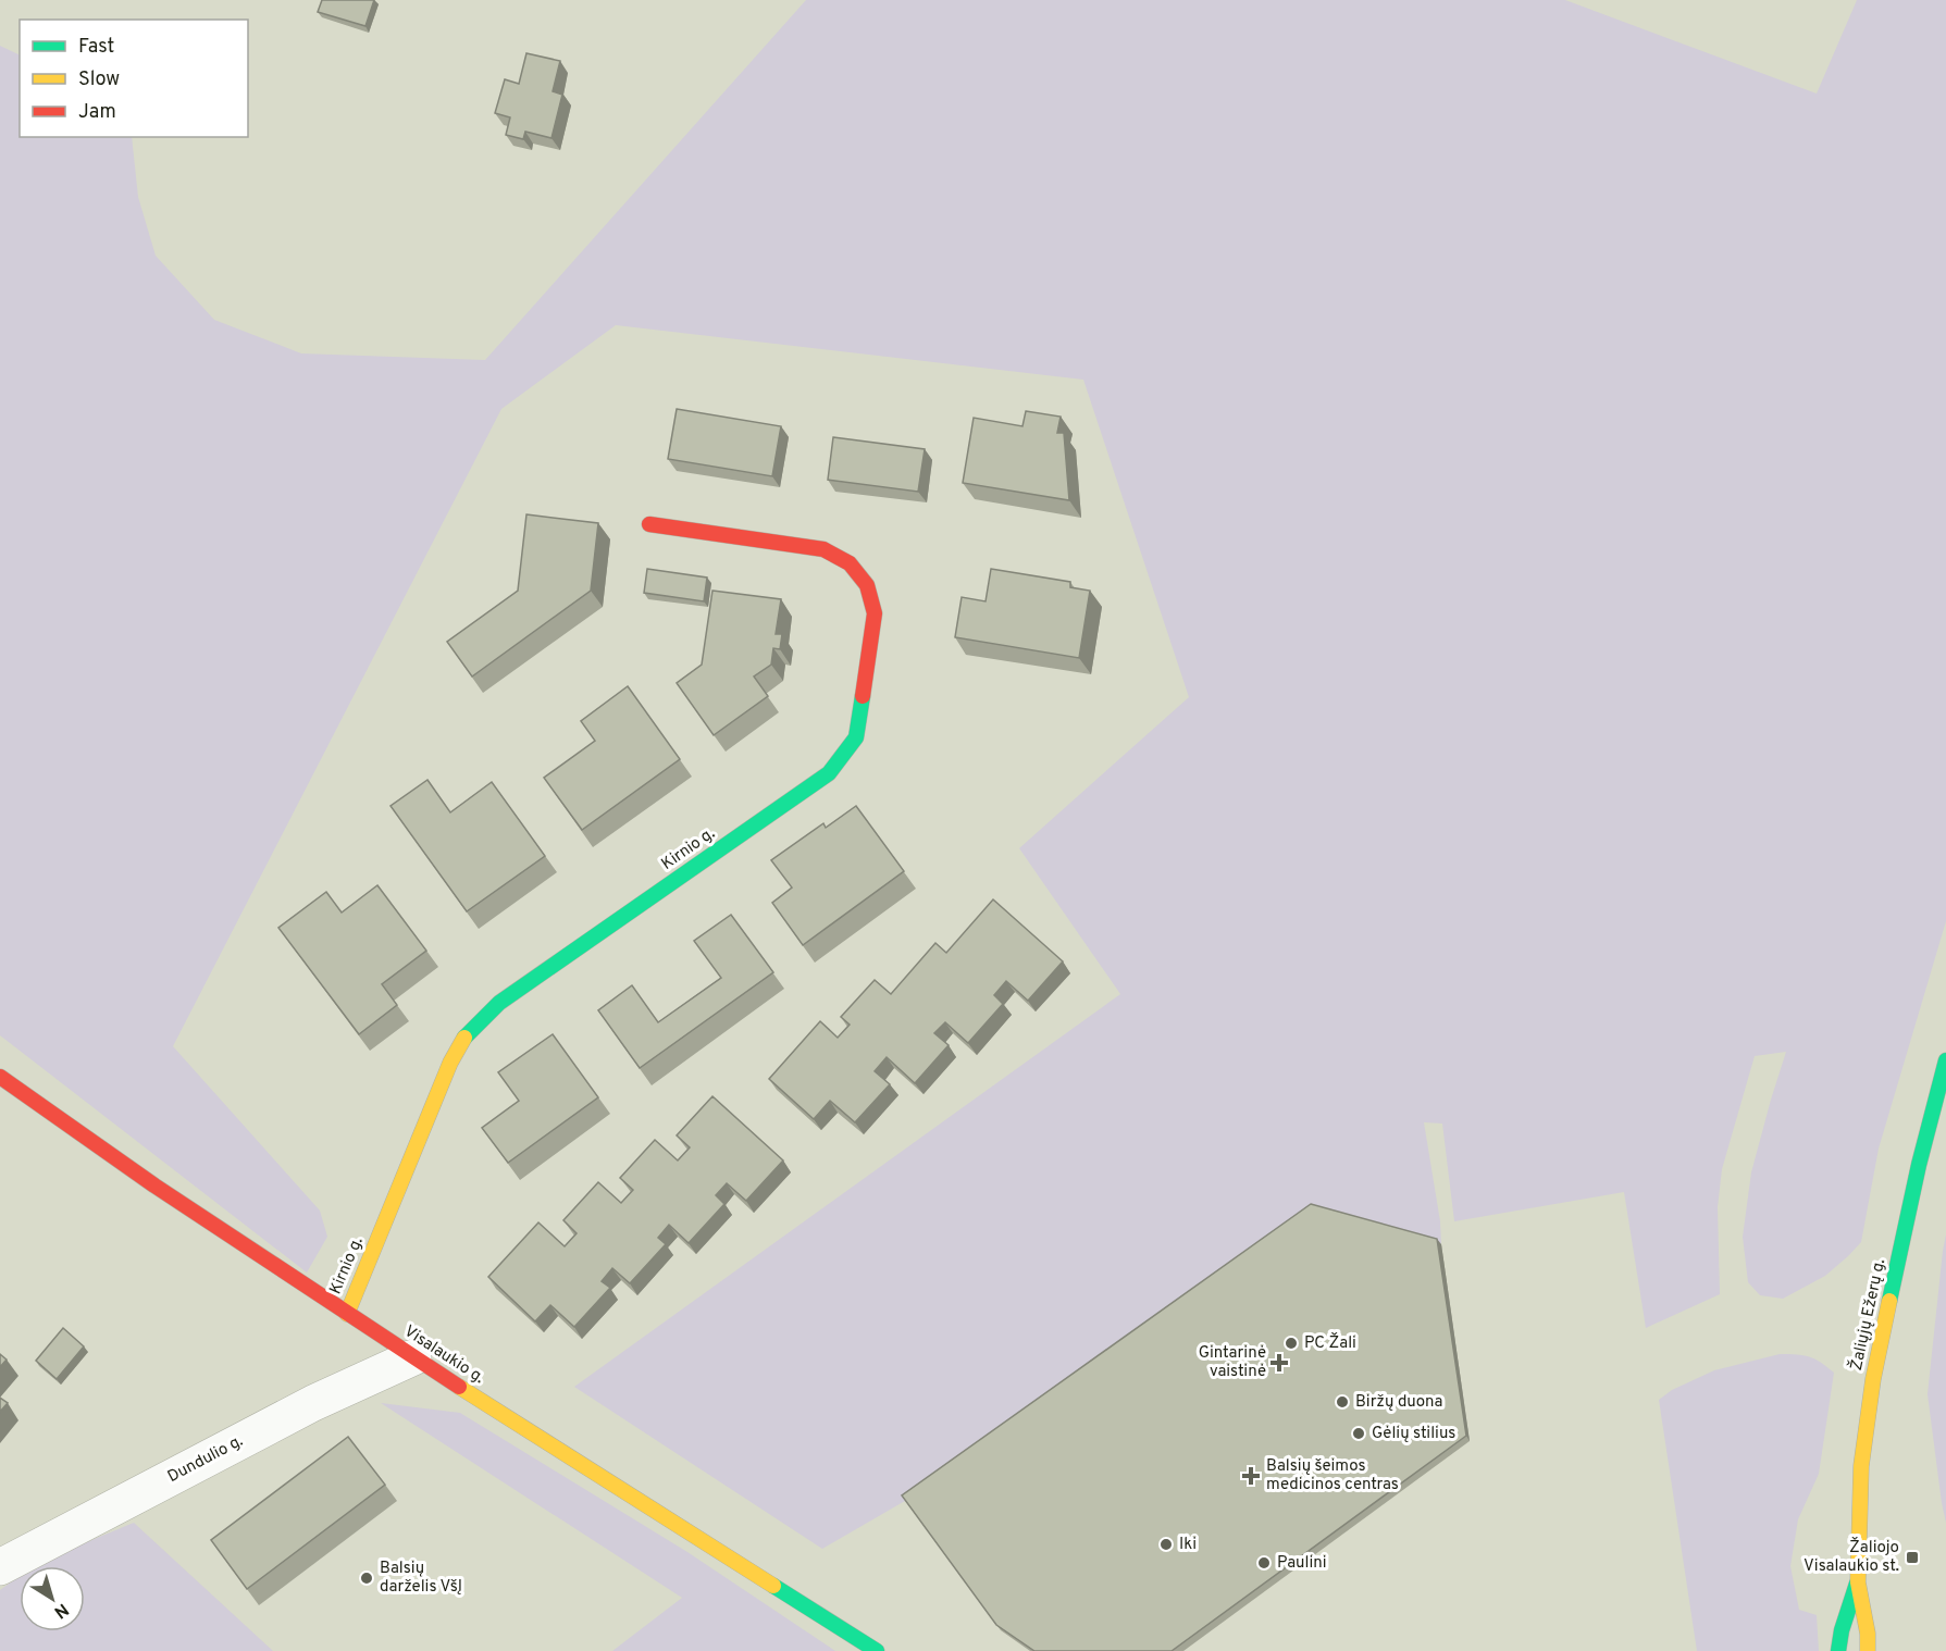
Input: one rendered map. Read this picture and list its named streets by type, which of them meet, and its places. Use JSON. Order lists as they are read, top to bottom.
{
  "streets": {
    "street": [
      "Kirnio g.",
      "Žaliųjų Ežerų g.",
      "Visalaukio g.",
      "Dundulio g."
    ]
  },
  "crossings": [
    ["Kirnio g.", "Visalaukio g."],
    ["Visalaukio g.", "Dundulio g."]
  ],
  "places": {
    "other": [
      "PC Žali",
      "Biržų duona",
      "Gėlių stilius",
      "Iki",
      "Paulini",
      "Balsių darželis VšĮ"
    ],
    "health": ["Gintarinė vaistinė", "Balsių šeimos medicinos centras"],
    "transit": ["Žaliojo Visalaukio st."]
  },
  "legend": ["Fast", "Slow", "Jam"],
  "north": "bottom right"
}
